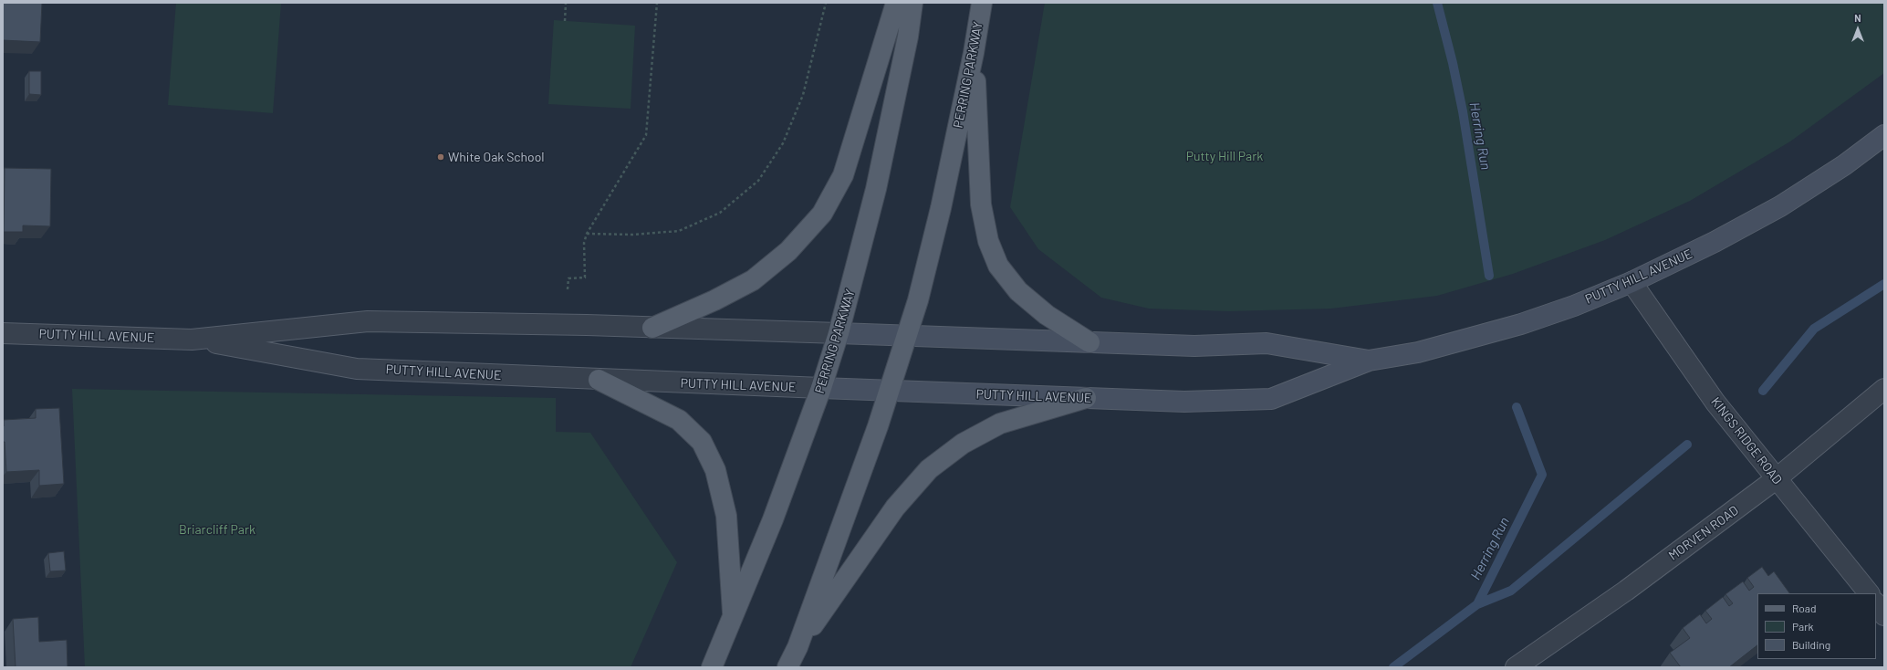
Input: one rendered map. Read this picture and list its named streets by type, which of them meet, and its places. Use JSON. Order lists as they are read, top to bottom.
{
  "streets": {
    "main road": ["PERRING PARKWAY", "PUTTY HILL AVENUE"],
    "street": ["KINGS RIDGE ROAD", "MORVEN ROAD"]
  },
  "crossings": [
    ["PERRING PARKWAY", "PUTTY HILL AVENUE"],
    ["PUTTY HILL AVENUE", "KINGS RIDGE ROAD"],
    ["KINGS RIDGE ROAD", "MORVEN ROAD"]
  ],
  "water": ["Herring Run"],
  "parks": ["Putty Hill Park", "Briarcliff Park"],
  "places": ["White Oak School"],
  "legend": ["Road", "Park", "Building"],
  "north": "top"
}
